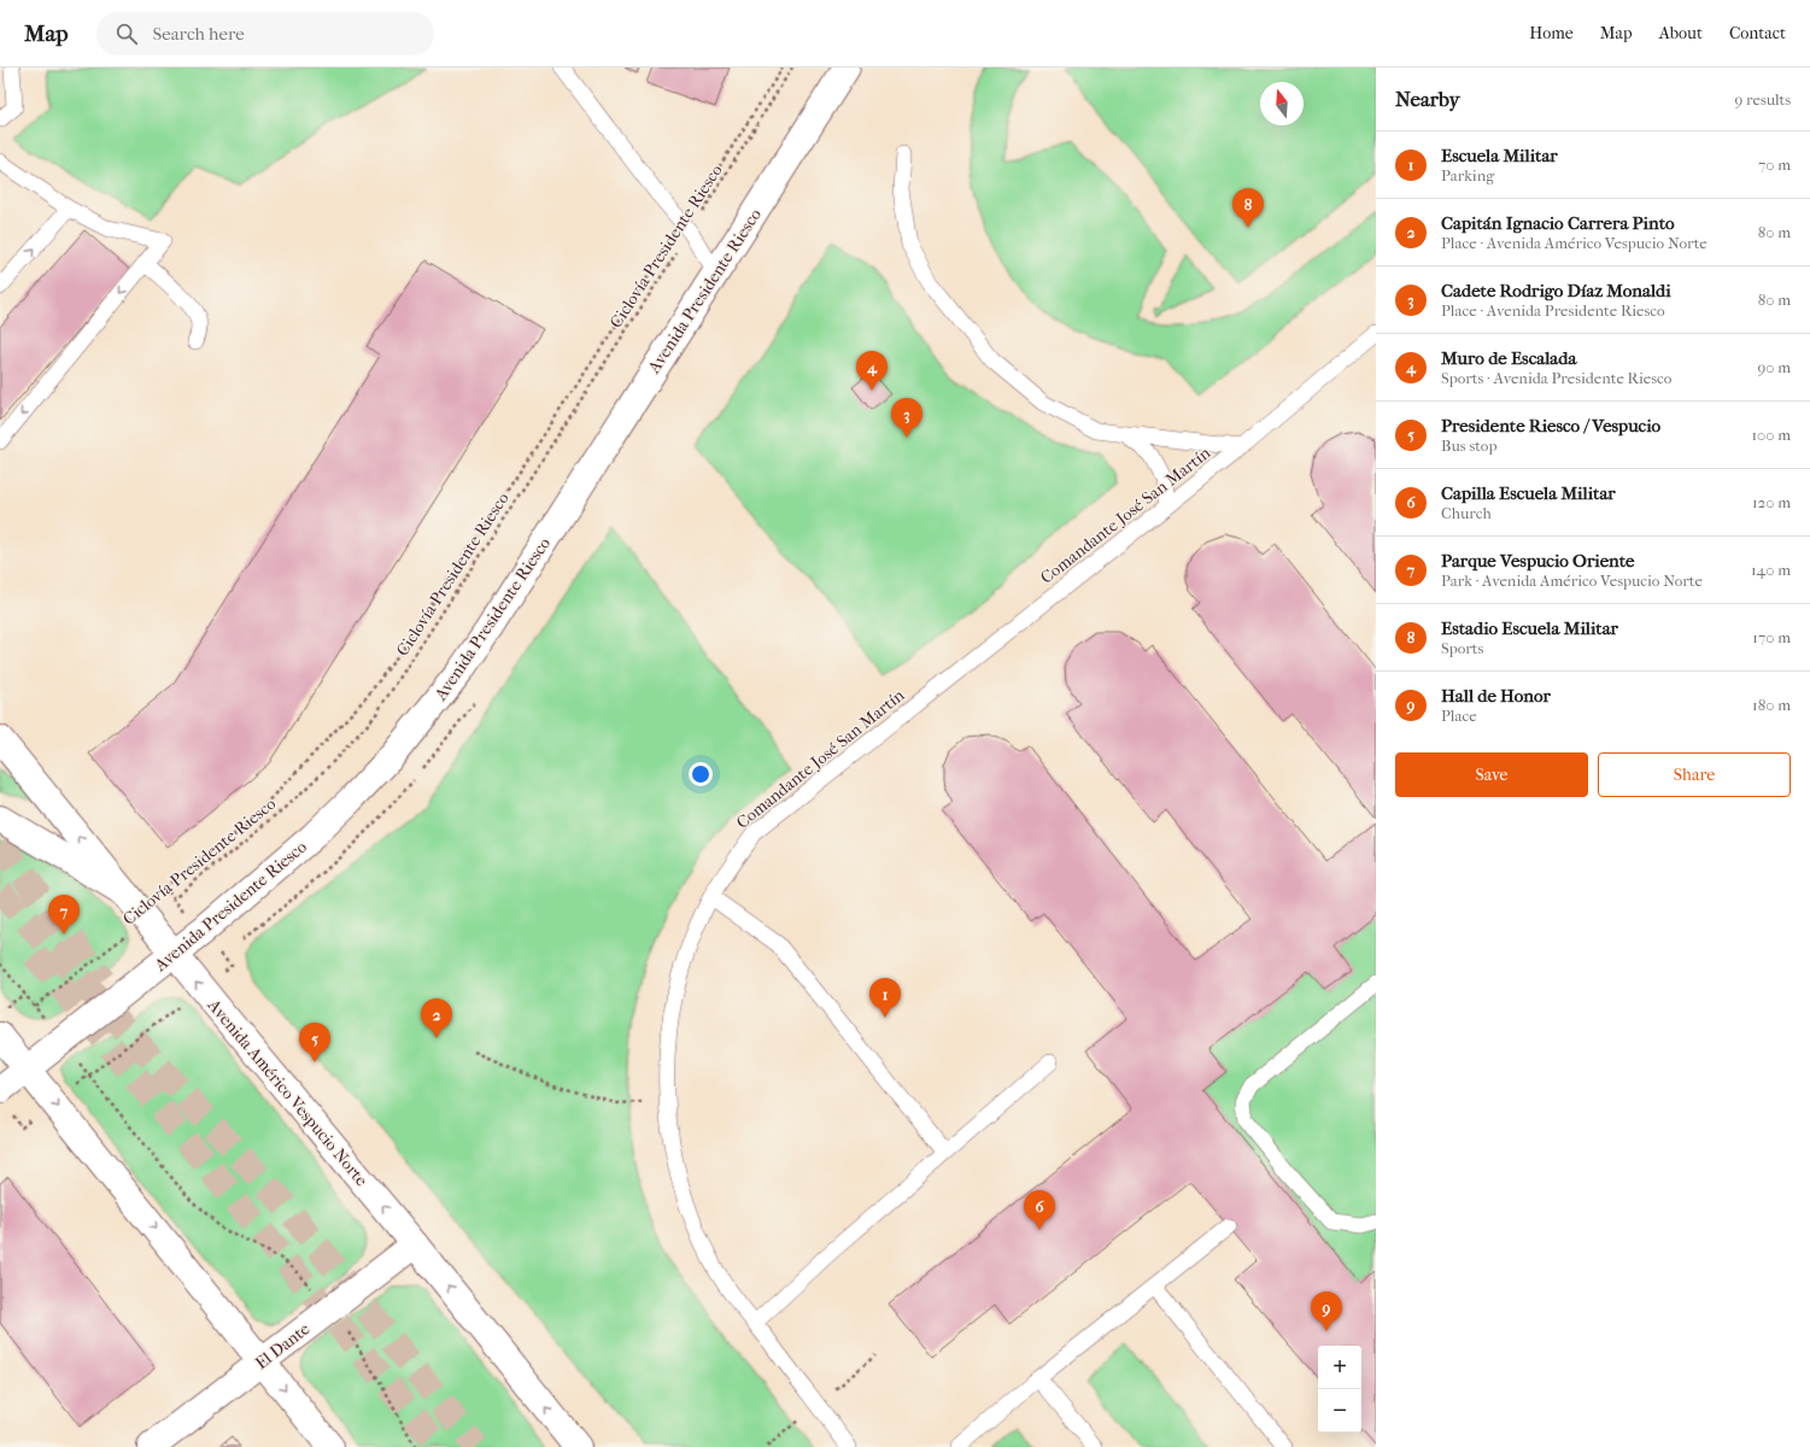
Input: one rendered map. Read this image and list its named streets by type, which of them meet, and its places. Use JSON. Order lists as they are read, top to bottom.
{
  "streets": {
    "main road": ["Avenida Presidente Riesco", "Avenida Américo Vespucio Norte", "El Dante"],
    "lane": ["Comandante José San Martín"],
    "path": ["Ciclovía Presidente Riesco"]
  },
  "crossings": [
    ["Ciclovía Presidente Riesco", "Avenida Américo Vespucio Norte"],
    ["Avenida Presidente Riesco", "Avenida Américo Vespucio Norte"],
    ["Avenida Américo Vespucio Norte", "El Dante"]
  ],
  "north": "top",
  "page": {
    "header": "Map",
    "search": "Search here",
    "nav": [
      "Home",
      "Map",
      "About",
      "Contact"
    ],
    "heading": ["Nearby", "9 results"],
    "list": [
      {
        "mark": "1",
        "name": "Escuela Militar",
        "note": "Parking",
        "value": "70 m"
      },
      {
        "mark": "2",
        "name": "Capitán Ignacio Carrera Pinto",
        "note": "Place · Avenida Américo Vespucio Norte",
        "value": "80 m"
      },
      {
        "mark": "3",
        "name": "Cadete Rodrigo Díaz Monaldi",
        "note": "Place · Avenida Presidente Riesco",
        "value": "80 m"
      },
      {
        "mark": "4",
        "name": "Muro de Escalada",
        "note": "Sports · Avenida Presidente Riesco",
        "value": "90 m"
      },
      {
        "mark": "5",
        "name": "Presidente Riesco / Vespucio",
        "note": "Bus stop",
        "value": "100 m"
      },
      {
        "mark": "6",
        "name": "Capilla Escuela Militar",
        "note": "Church",
        "value": "120 m"
      },
      {
        "mark": "7",
        "name": "Parque Vespucio Oriente",
        "note": "Park · Avenida Américo Vespucio Norte",
        "value": "140 m"
      },
      {
        "mark": "8",
        "name": "Estadio Escuela Militar",
        "note": "Sports",
        "value": "170 m"
      },
      {
        "mark": "9",
        "name": "Hall de Honor",
        "note": "Place",
        "value": "180 m"
      }
    ],
    "pins": [
      "8",
      "4",
      "3",
      "7",
      "1",
      "2",
      "5",
      "6",
      "9"
    ],
    "buttons": ["Save", "Share"],
    "map_buttons": ["+", "−"]
  }
}
